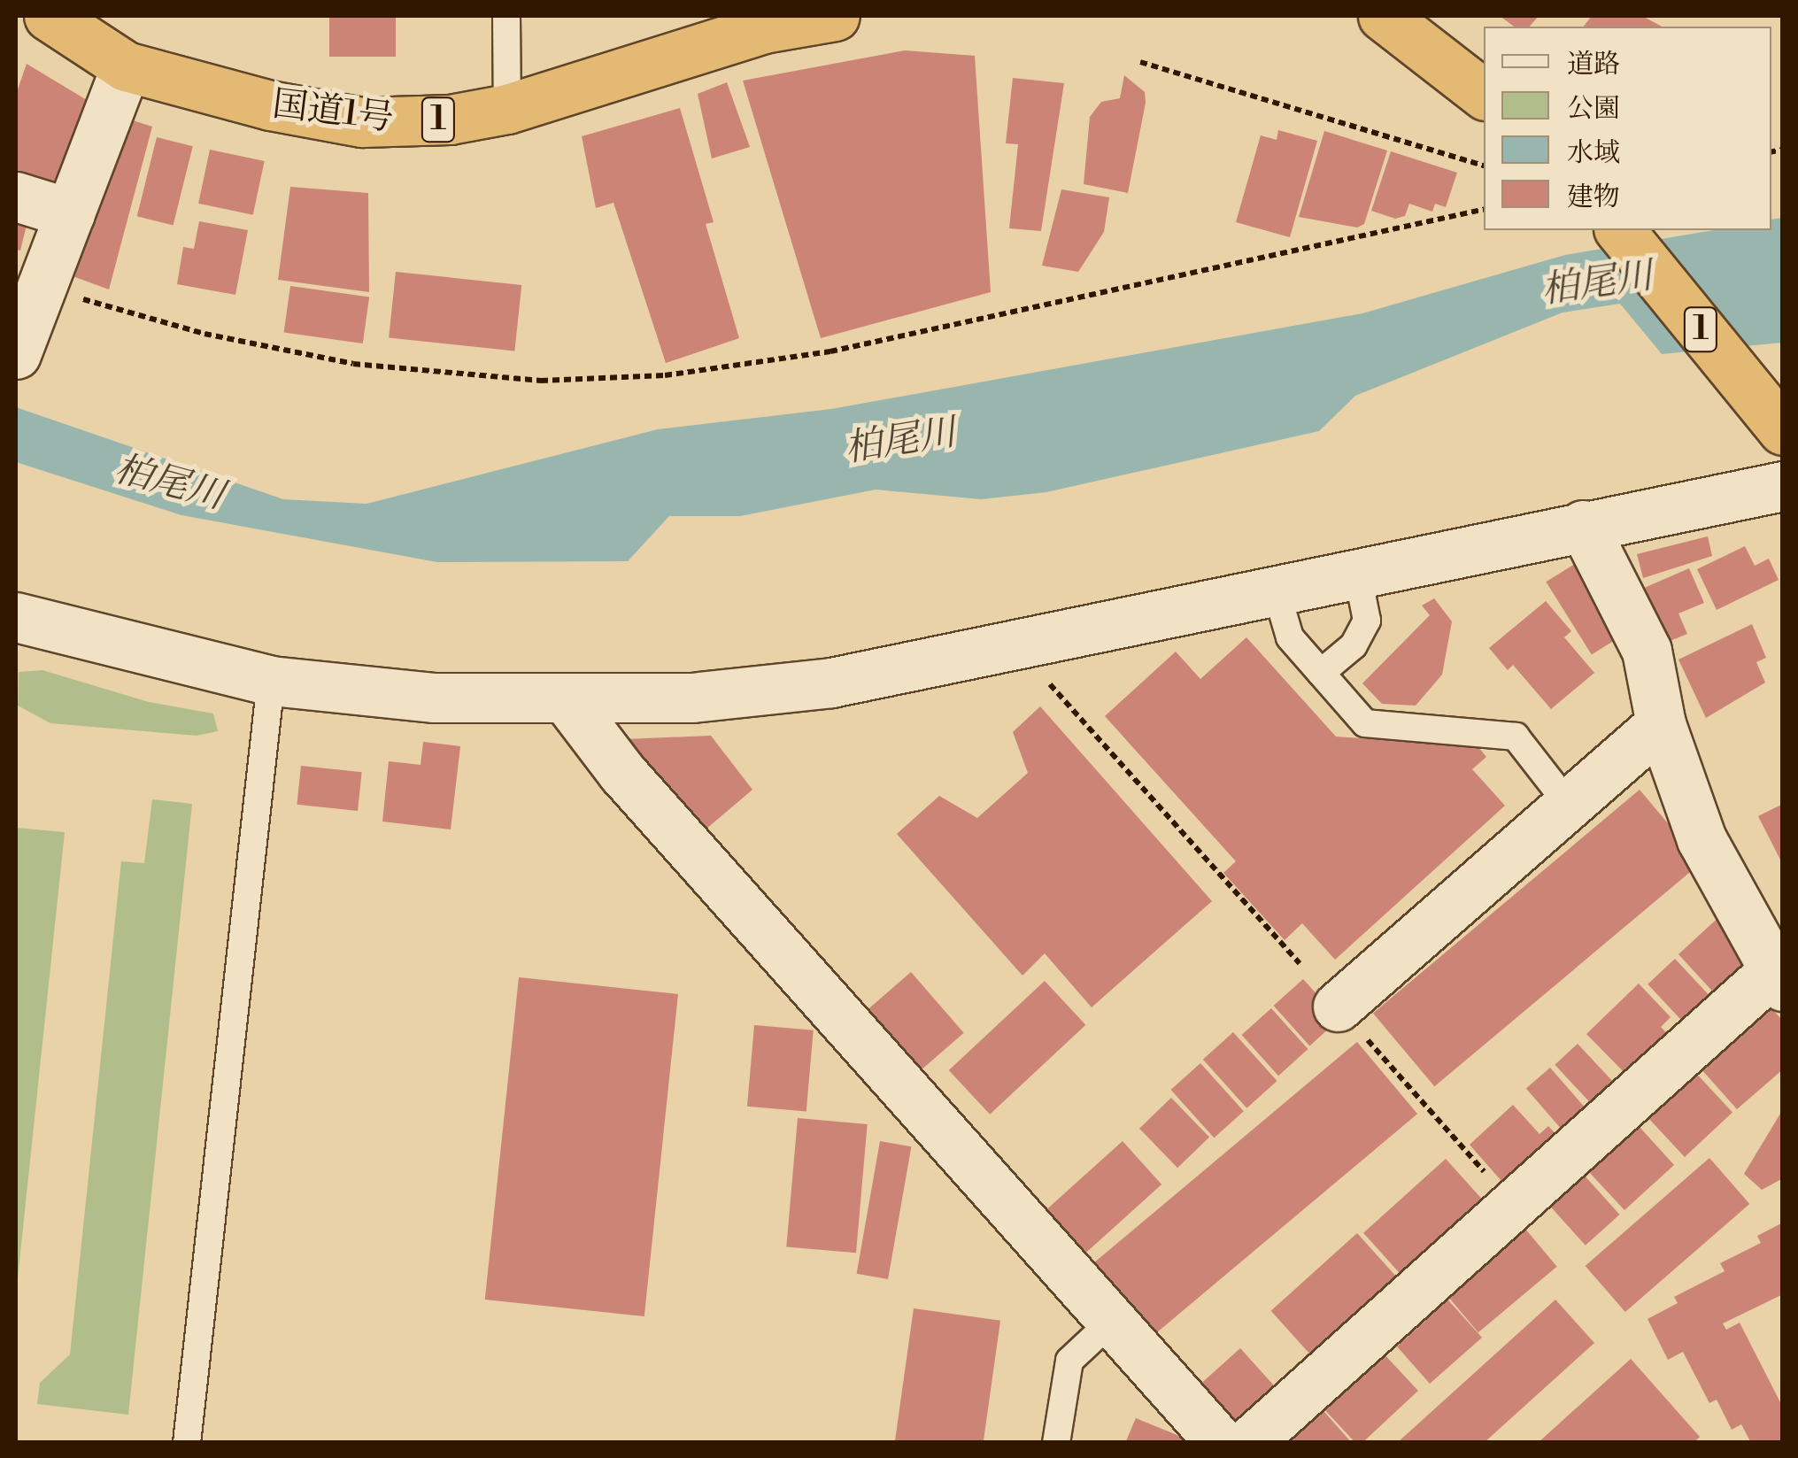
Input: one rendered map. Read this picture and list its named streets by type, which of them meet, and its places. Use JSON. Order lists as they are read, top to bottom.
{
  "streets": {
    "highway": ["国道1号", "1"]
  },
  "water": ["柏尾川"],
  "legend": [
    "道路",
    "公園",
    "水域",
    "建物"
  ]
}
